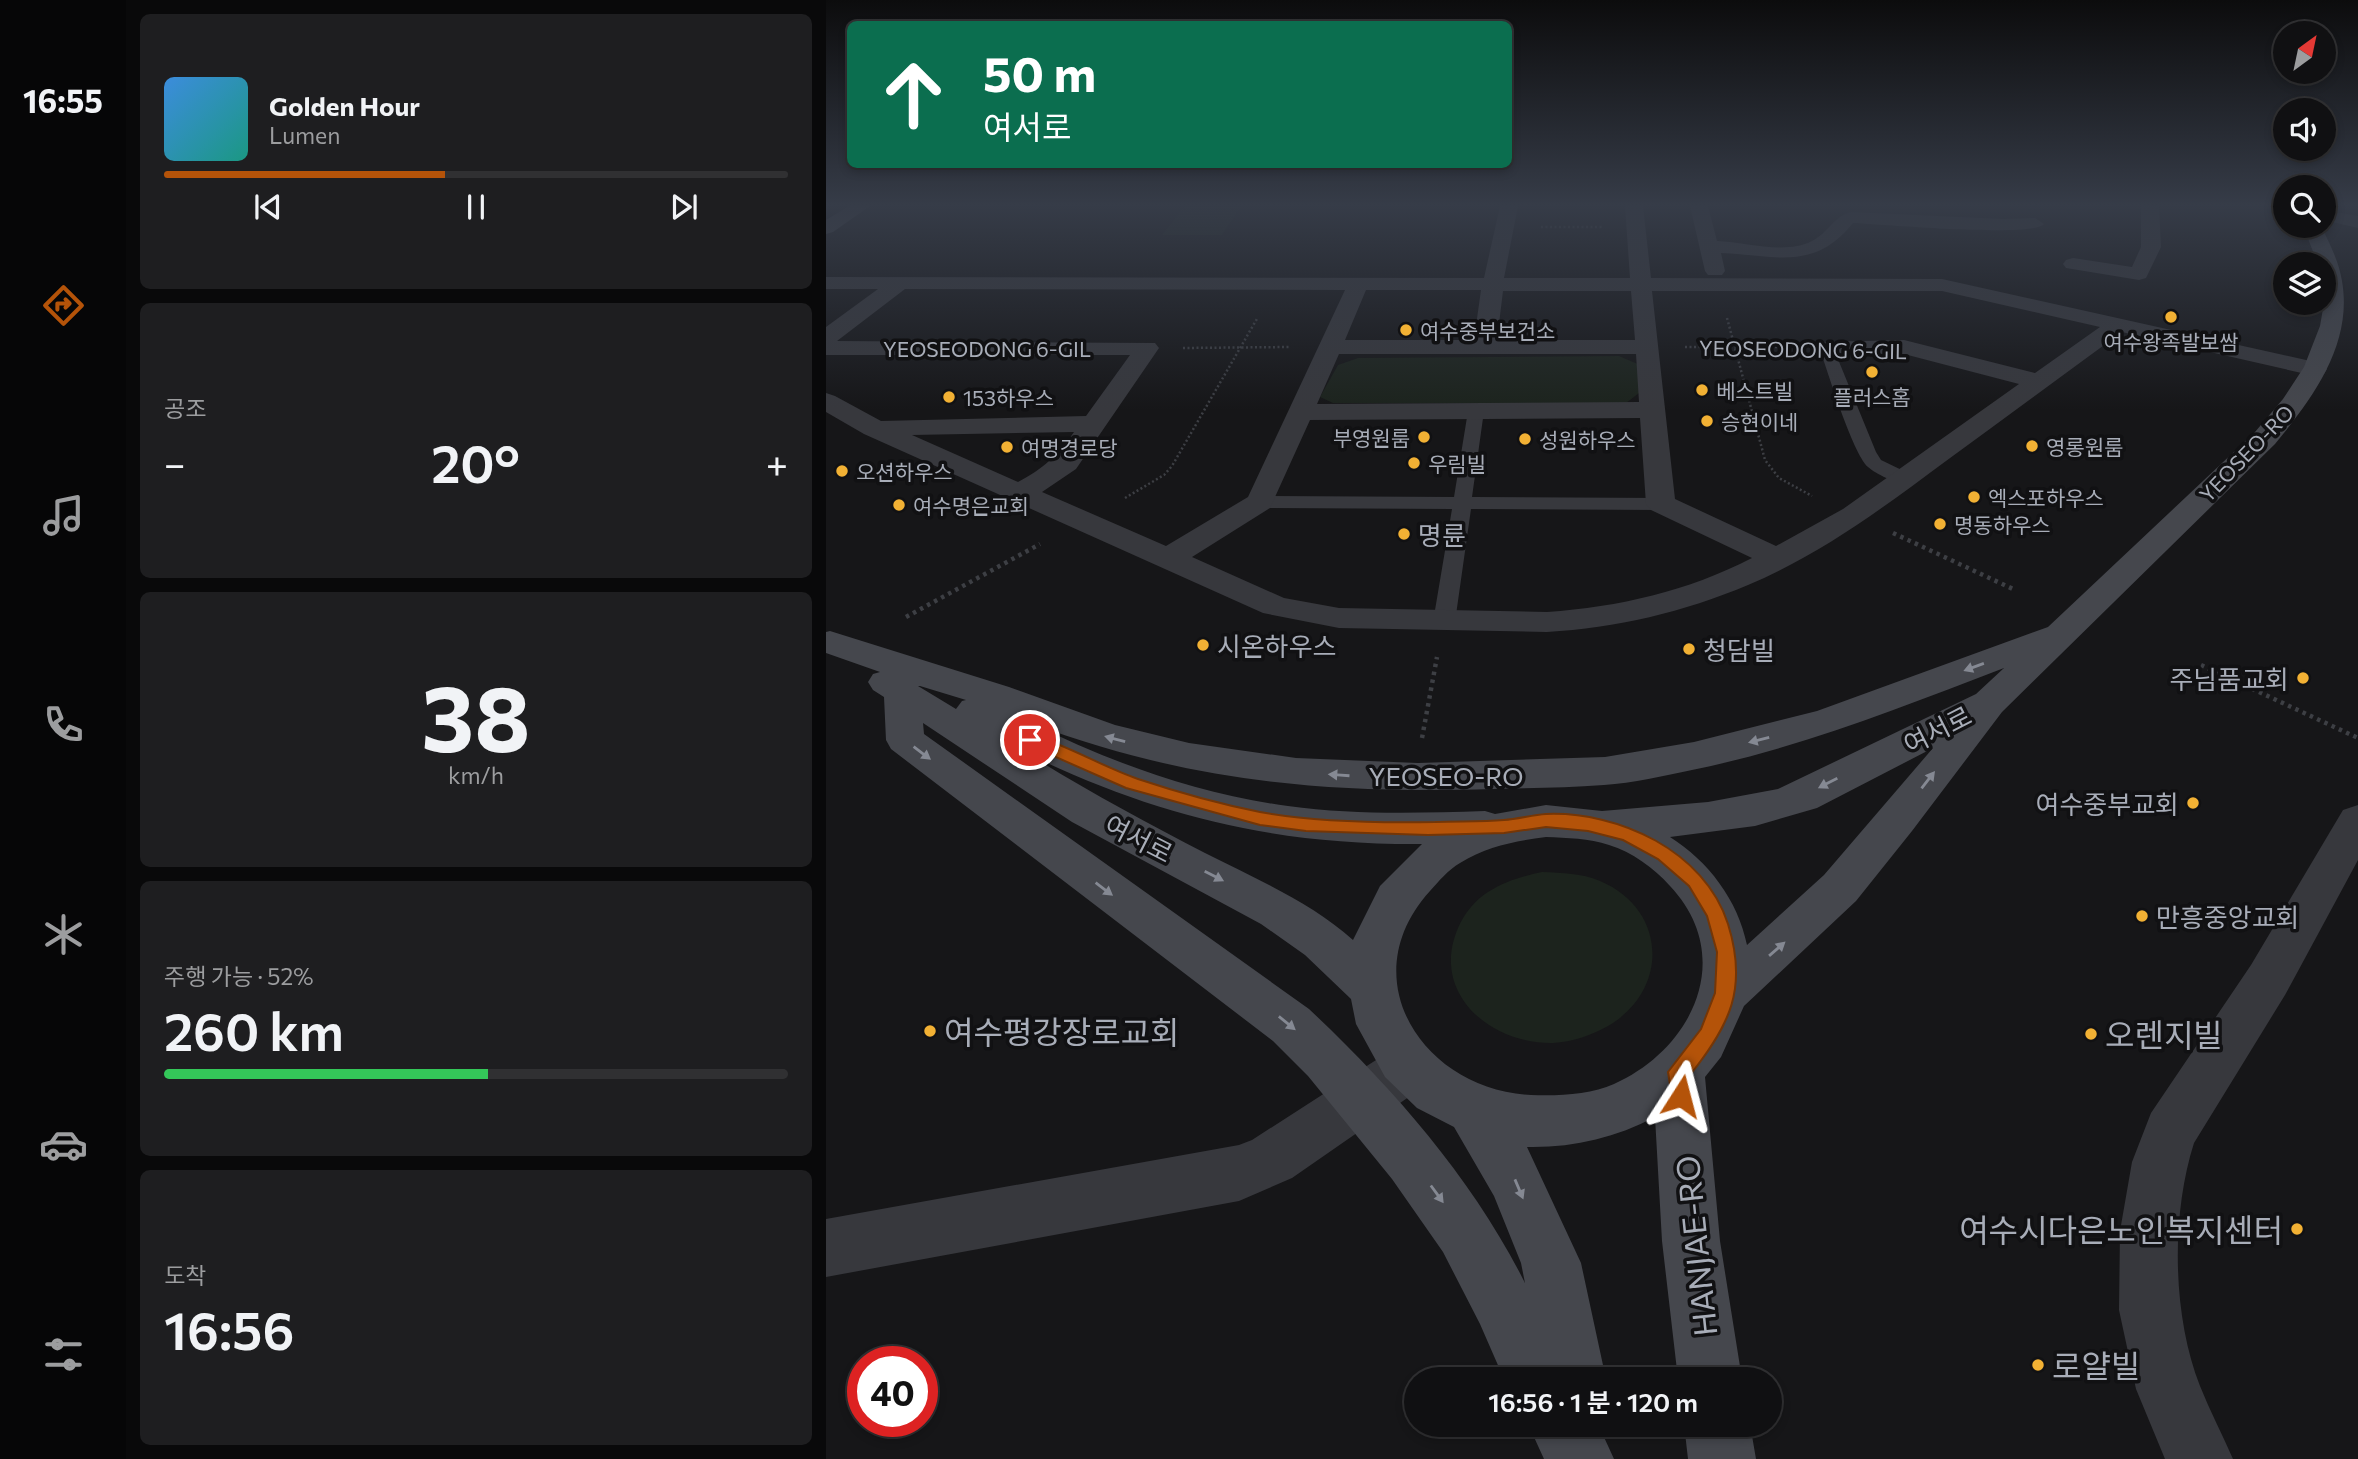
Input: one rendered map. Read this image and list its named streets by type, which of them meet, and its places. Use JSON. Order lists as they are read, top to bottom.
{
  "streets": {
    "street": [
      "YEOSEODONG 6-GIL",
      "YEOSEO-RO",
      "여서로",
      "HANJAE-RO"
    ]
  },
  "crossings": [
    ["YEOSEO-RO", "여서로"]
  ],
  "places": [
    "여수왕족발보쌈",
    "여수중부보건소",
    "플러스홈",
    "베스트빌",
    "153하우스",
    "승현이네",
    "부영원룸",
    "성원하우스",
    "영롱원룸",
    "여명경로당",
    "우림빌",
    "오션하우스",
    "엑스포하우스",
    "여수명은교회",
    "명동하우스",
    "명륜",
    "시온하우스",
    "청담빌",
    "주님품교회",
    "여수중부교회",
    "만흥중앙교회",
    "여수평강장로교회",
    "오렌지빌",
    "여수시다은노인복지센터",
    "로얄빌"
  ],
  "north": "top right",
  "page": {
    "tabs": "16:55",
    "turn": ["50 m", "여서로"],
    "song": ["Golden Hour", "Lumen"],
    "tile": [
      "공조",
      ["38", "km/h"],
      ["주행 가능 · 52%", "260 km"],
      ["도착", "16:56"]
    ],
    "heat": ["−", "20°", "+"],
    "limit": "40",
    "trip": "16:56 · 1 분 · 120 m"
  }
}
